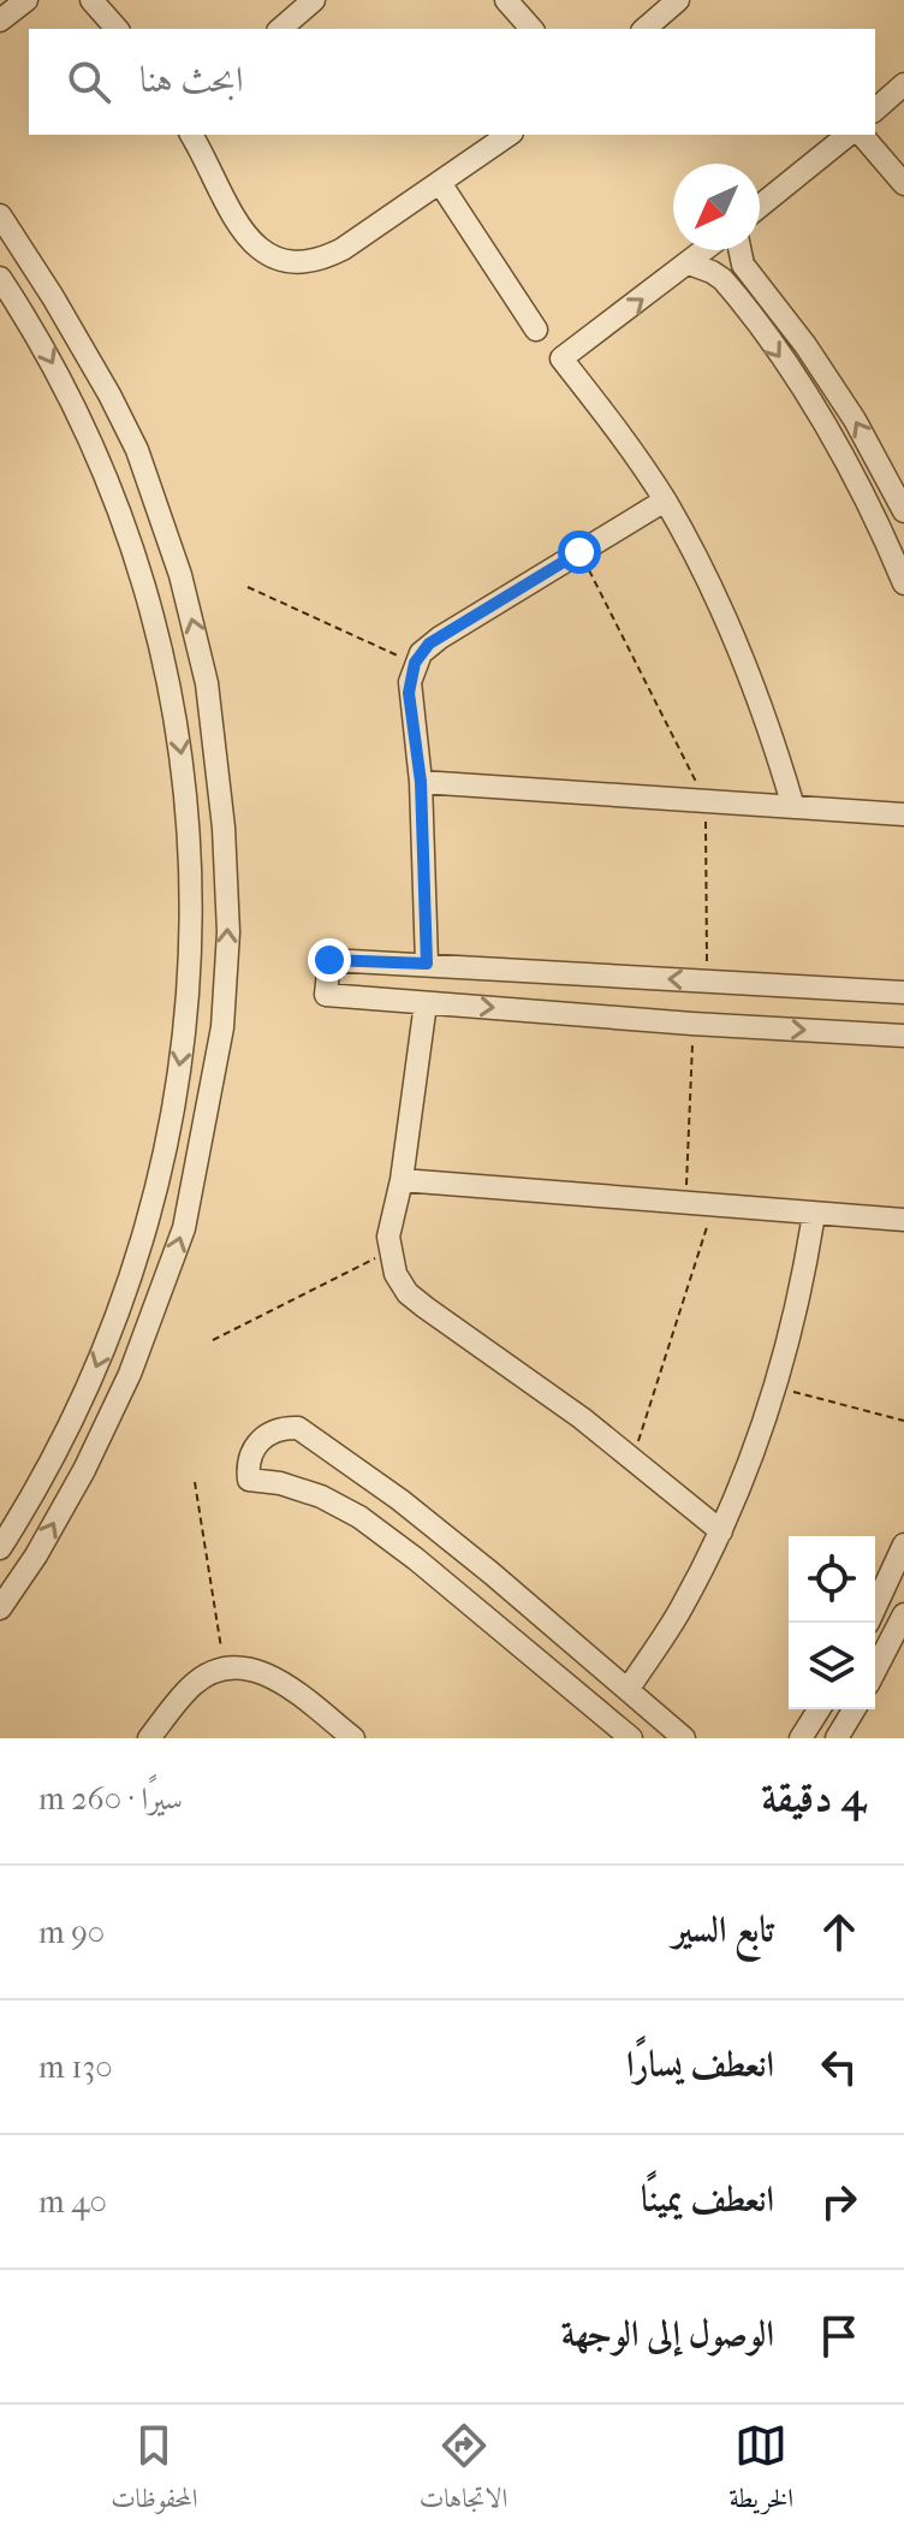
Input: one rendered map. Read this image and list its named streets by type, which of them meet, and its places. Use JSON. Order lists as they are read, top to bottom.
{
  "north": "bottom left",
  "page": {
    "search": "ابحث هنا",
    "heading": ["4 دقيقة", "سيرًا · 260 m"],
    "list": [
      ["تابع السير", "90 m"],
      ["انعطف يسارًا", "130 m"],
      ["انعطف يمينًا", "40 m"],
      "الوصول إلى الوجهة"
    ],
    "nav": ["الخريطة", "الاتجاهات", "المحفوظات"]
  }
}
